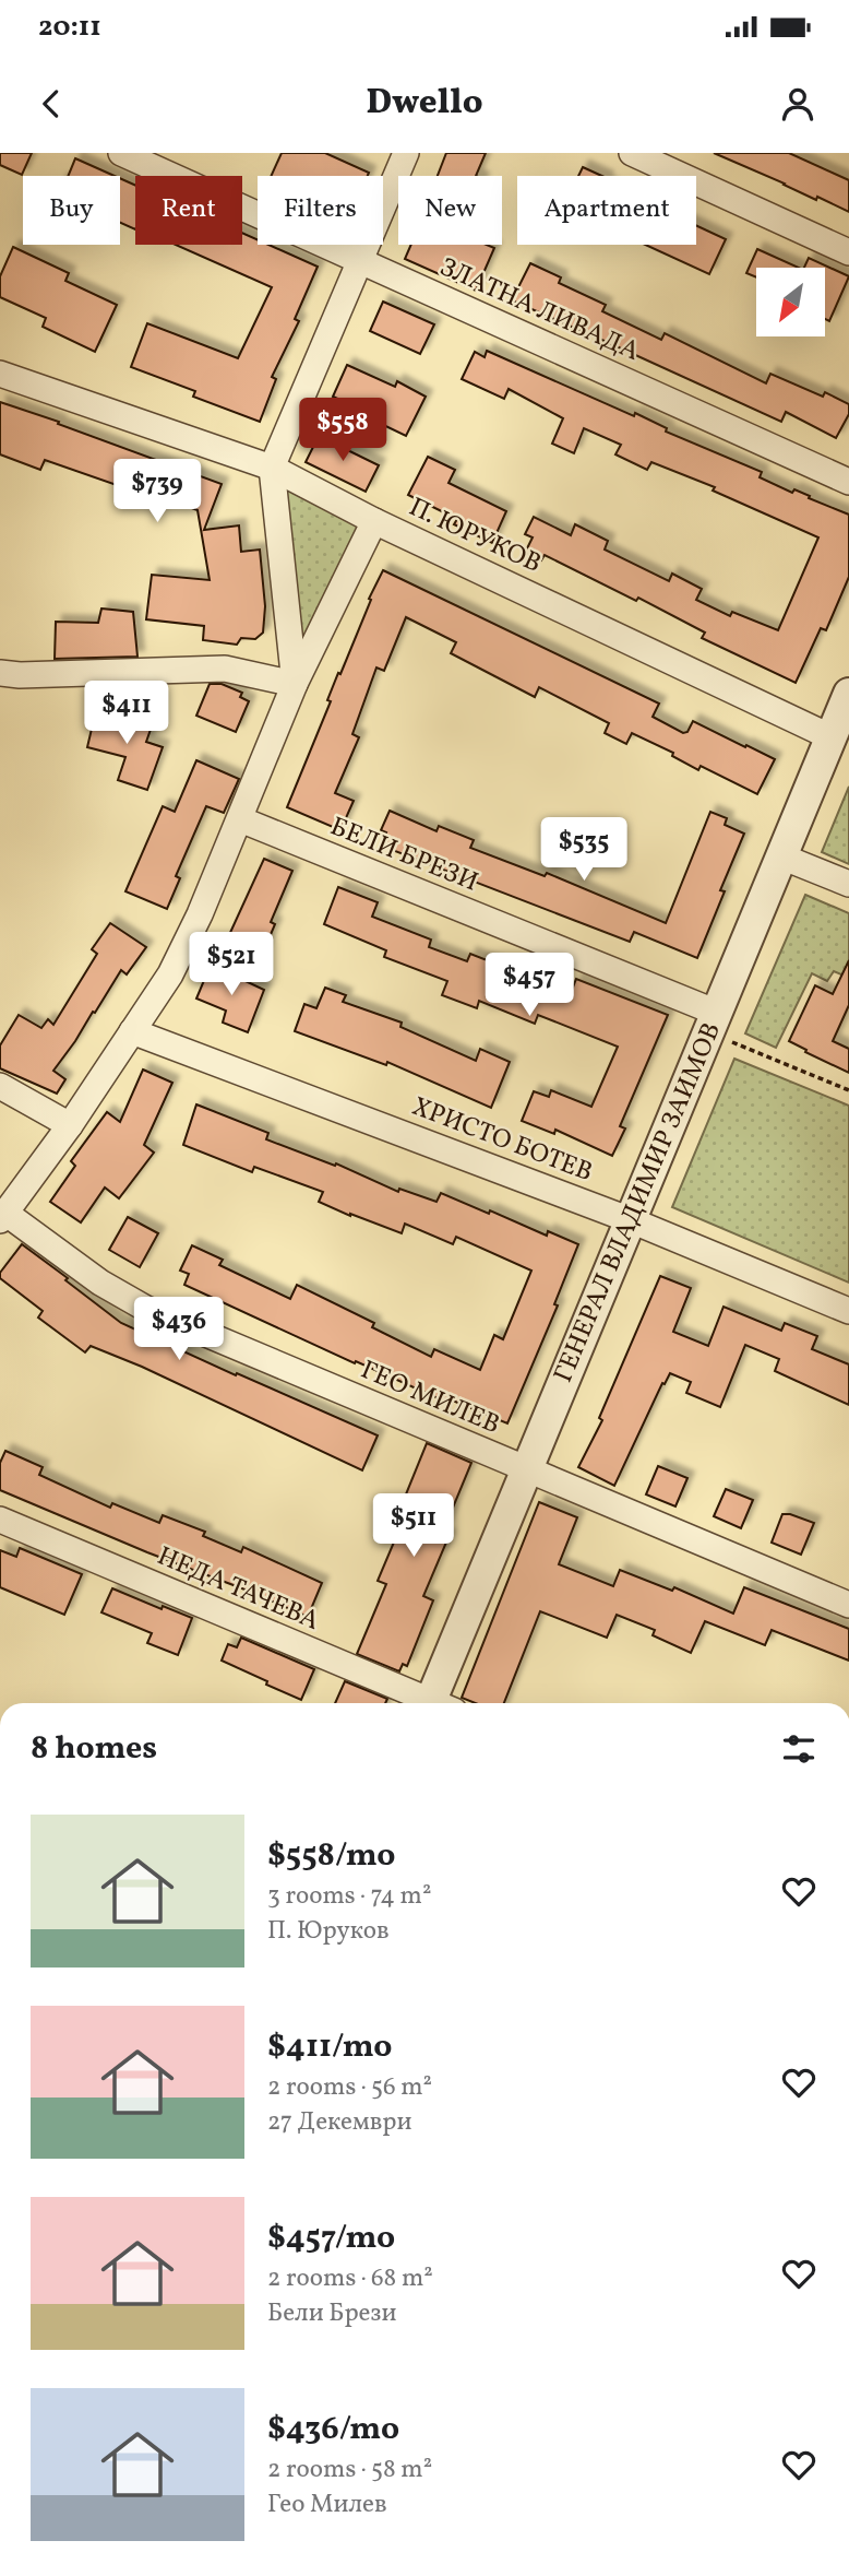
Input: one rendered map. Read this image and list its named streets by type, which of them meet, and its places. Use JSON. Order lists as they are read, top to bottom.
{
  "streets": {
    "street": [
      "ЗЛАТНА ЛИВАДА",
      "П. ЮРУКОВ",
      "БЕЛИ БРЕЗИ",
      "ХРИСТО БОТЕВ",
      "ГЕНЕРАЛ ВЛАДИМИР ЗАИМОВ",
      "ГЕО МИЛЕВ",
      "НЕДА ТАЧЕВА"
    ]
  },
  "crossings": [
    ["П. ЮРУКОВ", "ГЕНЕРАЛ ВЛАДИМИР ЗАИМОВ"],
    ["БЕЛИ БРЕЗИ", "ГЕНЕРАЛ ВЛАДИМИР ЗАИМОВ"],
    ["ХРИСТО БОТЕВ", "ГЕНЕРАЛ ВЛАДИМИР ЗАИМОВ"],
    ["ГЕНЕРАЛ ВЛАДИМИР ЗАИМОВ", "ГЕО МИЛЕВ"]
  ],
  "north": "bottom left",
  "page": {
    "status": "20:11",
    "header": "Dwello",
    "chip": [
      "Buy",
      "Rent",
      "Filters",
      "New",
      "Apartment"
    ],
    "price": [
      "$558",
      "$739",
      "$411",
      "$535",
      "$521",
      "$457",
      "$436",
      "$511"
    ],
    "heading": "8 homes",
    "list": [
      {
        "name": "$558/mo",
        "note": "3 rooms · 74 m² · П. Юруков"
      },
      {
        "name": "$411/mo",
        "note": "2 rooms · 56 m² · 27 Декември"
      },
      {
        "name": "$457/mo",
        "note": "2 rooms · 68 m² · Бели Брези"
      },
      {
        "name": "$436/mo",
        "note": "2 rooms · 58 m² · Гео Милев"
      }
    ]
  }
}
